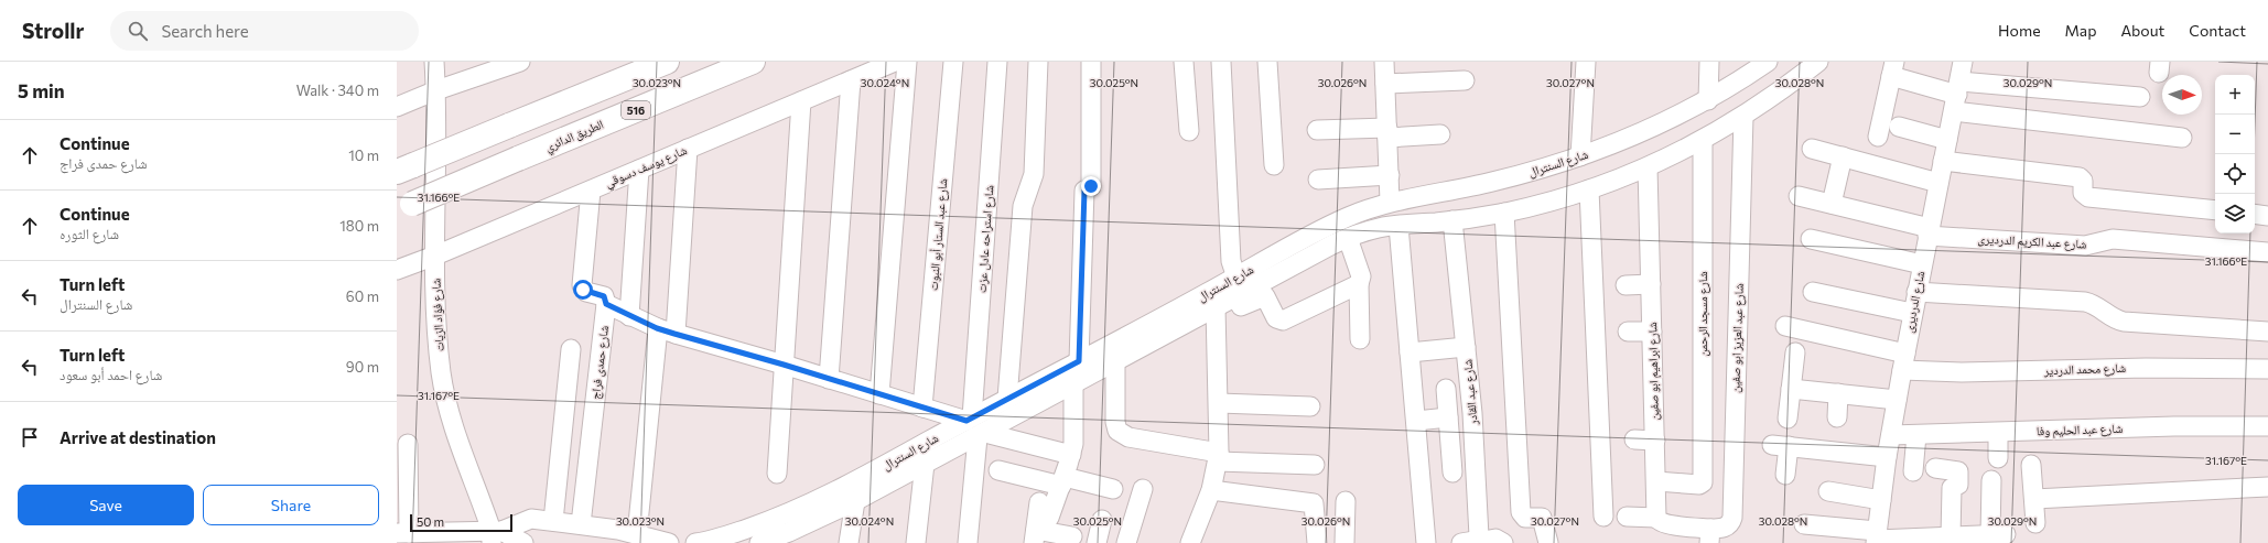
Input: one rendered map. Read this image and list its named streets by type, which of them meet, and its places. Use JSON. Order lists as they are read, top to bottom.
{
  "streets": {
    "highway": ["516", "الطريق الدائري"],
    "street": [
      "شارع السنترال",
      "شارع يوسف دسوقي",
      "شارع عبد الستار أبو النبوت",
      "شارع استراحه عادل عزت",
      "شارع عبد الكريم الدرديرى",
      "شارع الدرديرى",
      "شارع مسجد الرحمن",
      "شارع فؤاد الزيات",
      "شارع عبد العزيز ابو صفين",
      "شارع حمدى فراج",
      "شارع محمد الدردير",
      "شارع ابراهيم ابو صفين",
      "شارع عبد القادر",
      "شارع عبد الحليم وفا"
    ]
  },
  "crossings": [
    ["شارع السنترال", "شارع استراحه عادل عزت"],
    ["شارع السنترال", "شارع مسجد الرحمن"],
    ["شارع السنترال", "شارع عبد العزيز ابو صفين"],
    ["شارع السنترال", "شارع ابراهيم ابو صفين"],
    ["شارع السنترال", "شارع عبد القادر"],
    ["شارع يوسف دسوقي", "شارع فؤاد الزيات"],
    ["شارع عبد الكريم الدرديرى", "شارع الدرديرى"],
    ["شارع الدرديرى", "شارع محمد الدردير"],
    ["شارع الدرديرى", "شارع عبد الحليم وفا"],
    ["شارع مسجد الرحمن", "شارع ابراهيم ابو صفين"]
  ],
  "scale_bar": "50 m",
  "north": "right",
  "page": {
    "header": "Strollr",
    "search": "Search here",
    "nav": [
      "Home",
      "Map",
      "About",
      "Contact"
    ],
    "heading": ["5 min", "Walk · 340 m"],
    "map_buttons": ["+", "−"],
    "list": [
      ["Continue", "شارع حمدى فراج", "10 m"],
      ["Continue", "شارع الثوره", "180 m"],
      ["Turn left", "شارع السنترال", "60 m"],
      ["Turn left", "شارع احمد أبو سعود", "90 m"],
      "Arrive at destination"
    ],
    "buttons": ["Save", "Share"],
    "scale": "50 m"
  },
  "coordinates": [
    "30.023°N",
    "30.024°N",
    "30.025°N",
    "30.026°N",
    "30.027°N",
    "30.028°N",
    "30.029°N",
    "31.166°E",
    "31.167°E"
  ]
}
